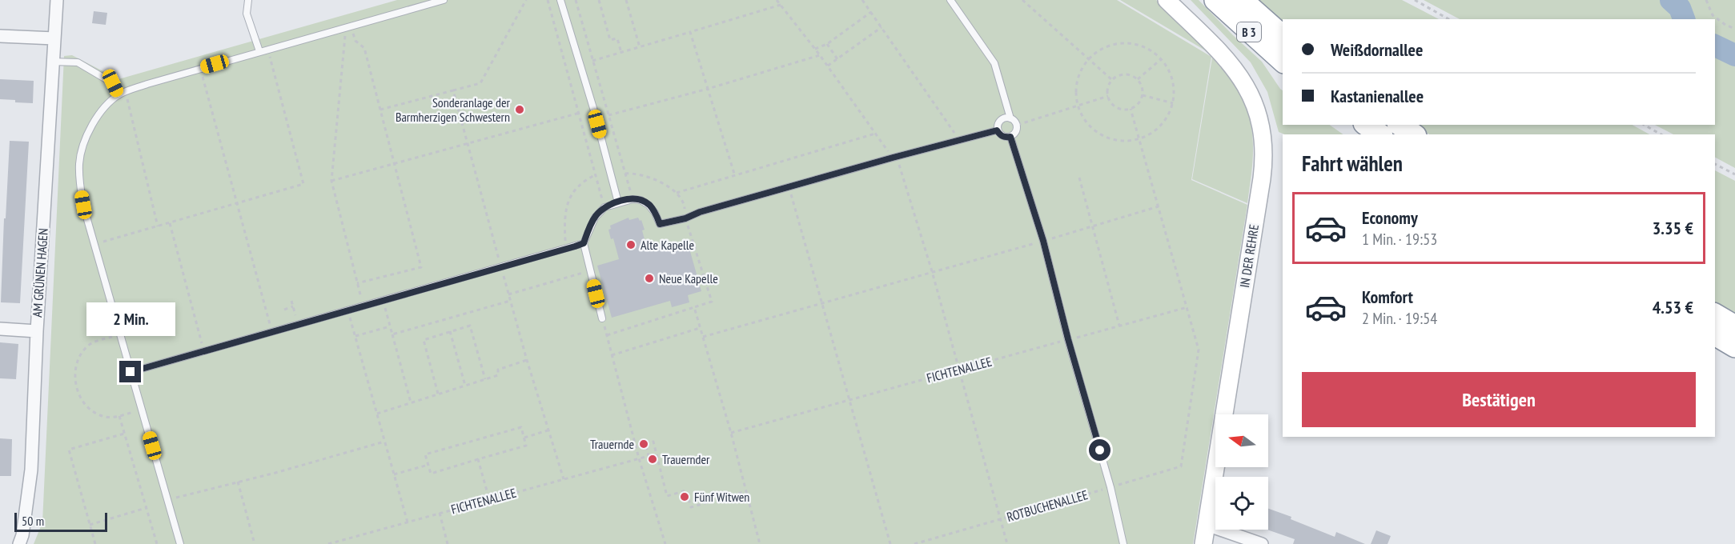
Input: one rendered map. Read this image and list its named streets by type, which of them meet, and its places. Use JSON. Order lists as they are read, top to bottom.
{
  "streets": {
    "highway": ["B 3"],
    "street": ["IN DER REHRE", "AM GRÜNEN HAGEN"],
    "path": ["FICHTENALLEE", "ROTBUCHENALLEE"]
  },
  "crossings": [
    ["FICHTENALLEE", "ROTBUCHENALLEE"]
  ],
  "places": [
    "Sonderanlage der Barmherzigen Schwestern",
    "Alte Kapelle",
    "Neue Kapelle",
    "Trauernde",
    "Trauernder",
    "Fünf Witwen"
  ],
  "scale_bar": "50 m",
  "north": "left",
  "page": {
    "banner": ["Weißdornallee", "Kastanienallee"],
    "heading": "Fahrt wählen",
    "list": [
      {
        "name": "Economy",
        "note": "1 Min. · 19:53",
        "value": "3.35 €"
      },
      {
        "name": "Komfort",
        "note": "2 Min. · 19:54",
        "value": "4.53 €"
      }
    ],
    "bubble": "2 Min.",
    "buttons": "Bestätigen",
    "scale": "50 m"
  }
}
